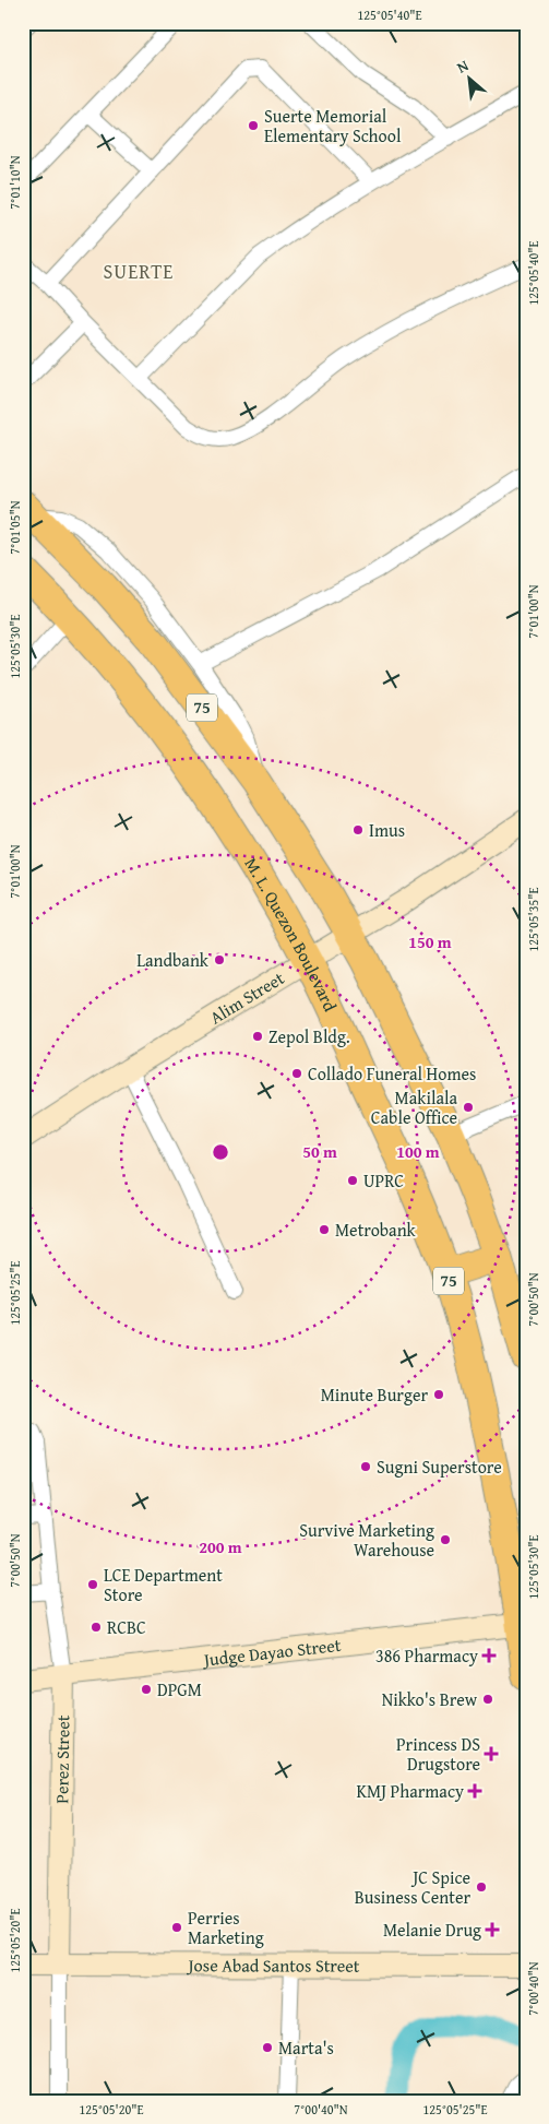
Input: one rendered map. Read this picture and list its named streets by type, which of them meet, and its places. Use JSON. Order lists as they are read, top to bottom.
{
  "streets": {
    "highway": ["75", "M. L. Quezon Boulevard"],
    "main road": [
      "Alim Street",
      "Judge Dayao Street",
      "Perez Street",
      "Jose Abad Santos Street"
    ]
  },
  "crossings": [
    ["75", "Alim Street"],
    ["M. L. Quezon Boulevard", "Alim Street"],
    ["M. L. Quezon Boulevard", "Judge Dayao Street"],
    ["Judge Dayao Street", "Perez Street"],
    ["Perez Street", "Jose Abad Santos Street"]
  ],
  "districts": ["SUERTE"],
  "places": {
    "other": [
      "Suerte Memorial Elementary School",
      "Imus",
      "Landbank",
      "Zepol Bldg.",
      "Collado Funeral Homes",
      "Makilala Cable Office",
      "UPRC",
      "Metrobank",
      "Minute Burger",
      "Sugni Superstore",
      "Survive Marketing Warehouse",
      "LCE Department Store",
      "RCBC",
      "DPGM",
      "Nikko's Brew",
      "JC Spice Business Center",
      "Perries Marketing",
      "Marta's"
    ],
    "health": [
      "386 Pharmacy",
      "Princess DS Drugstore",
      "KMJ Pharmacy",
      "Melanie Drug"
    ]
  },
  "north": "top left",
  "coordinates": [
    "125°05'40\"E",
    "7°01'10\"N",
    "7°01'05\"N",
    "7°01'00\"N",
    "125°05'30\"E",
    "125°05'35\"E",
    "125°05'25\"E",
    "7°00'50\"N",
    "125°05'20\"E",
    "7°00'40\"N"
  ],
  "rings": [
    "150 m",
    "50 m",
    "100 m",
    "200 m"
  ]
}
